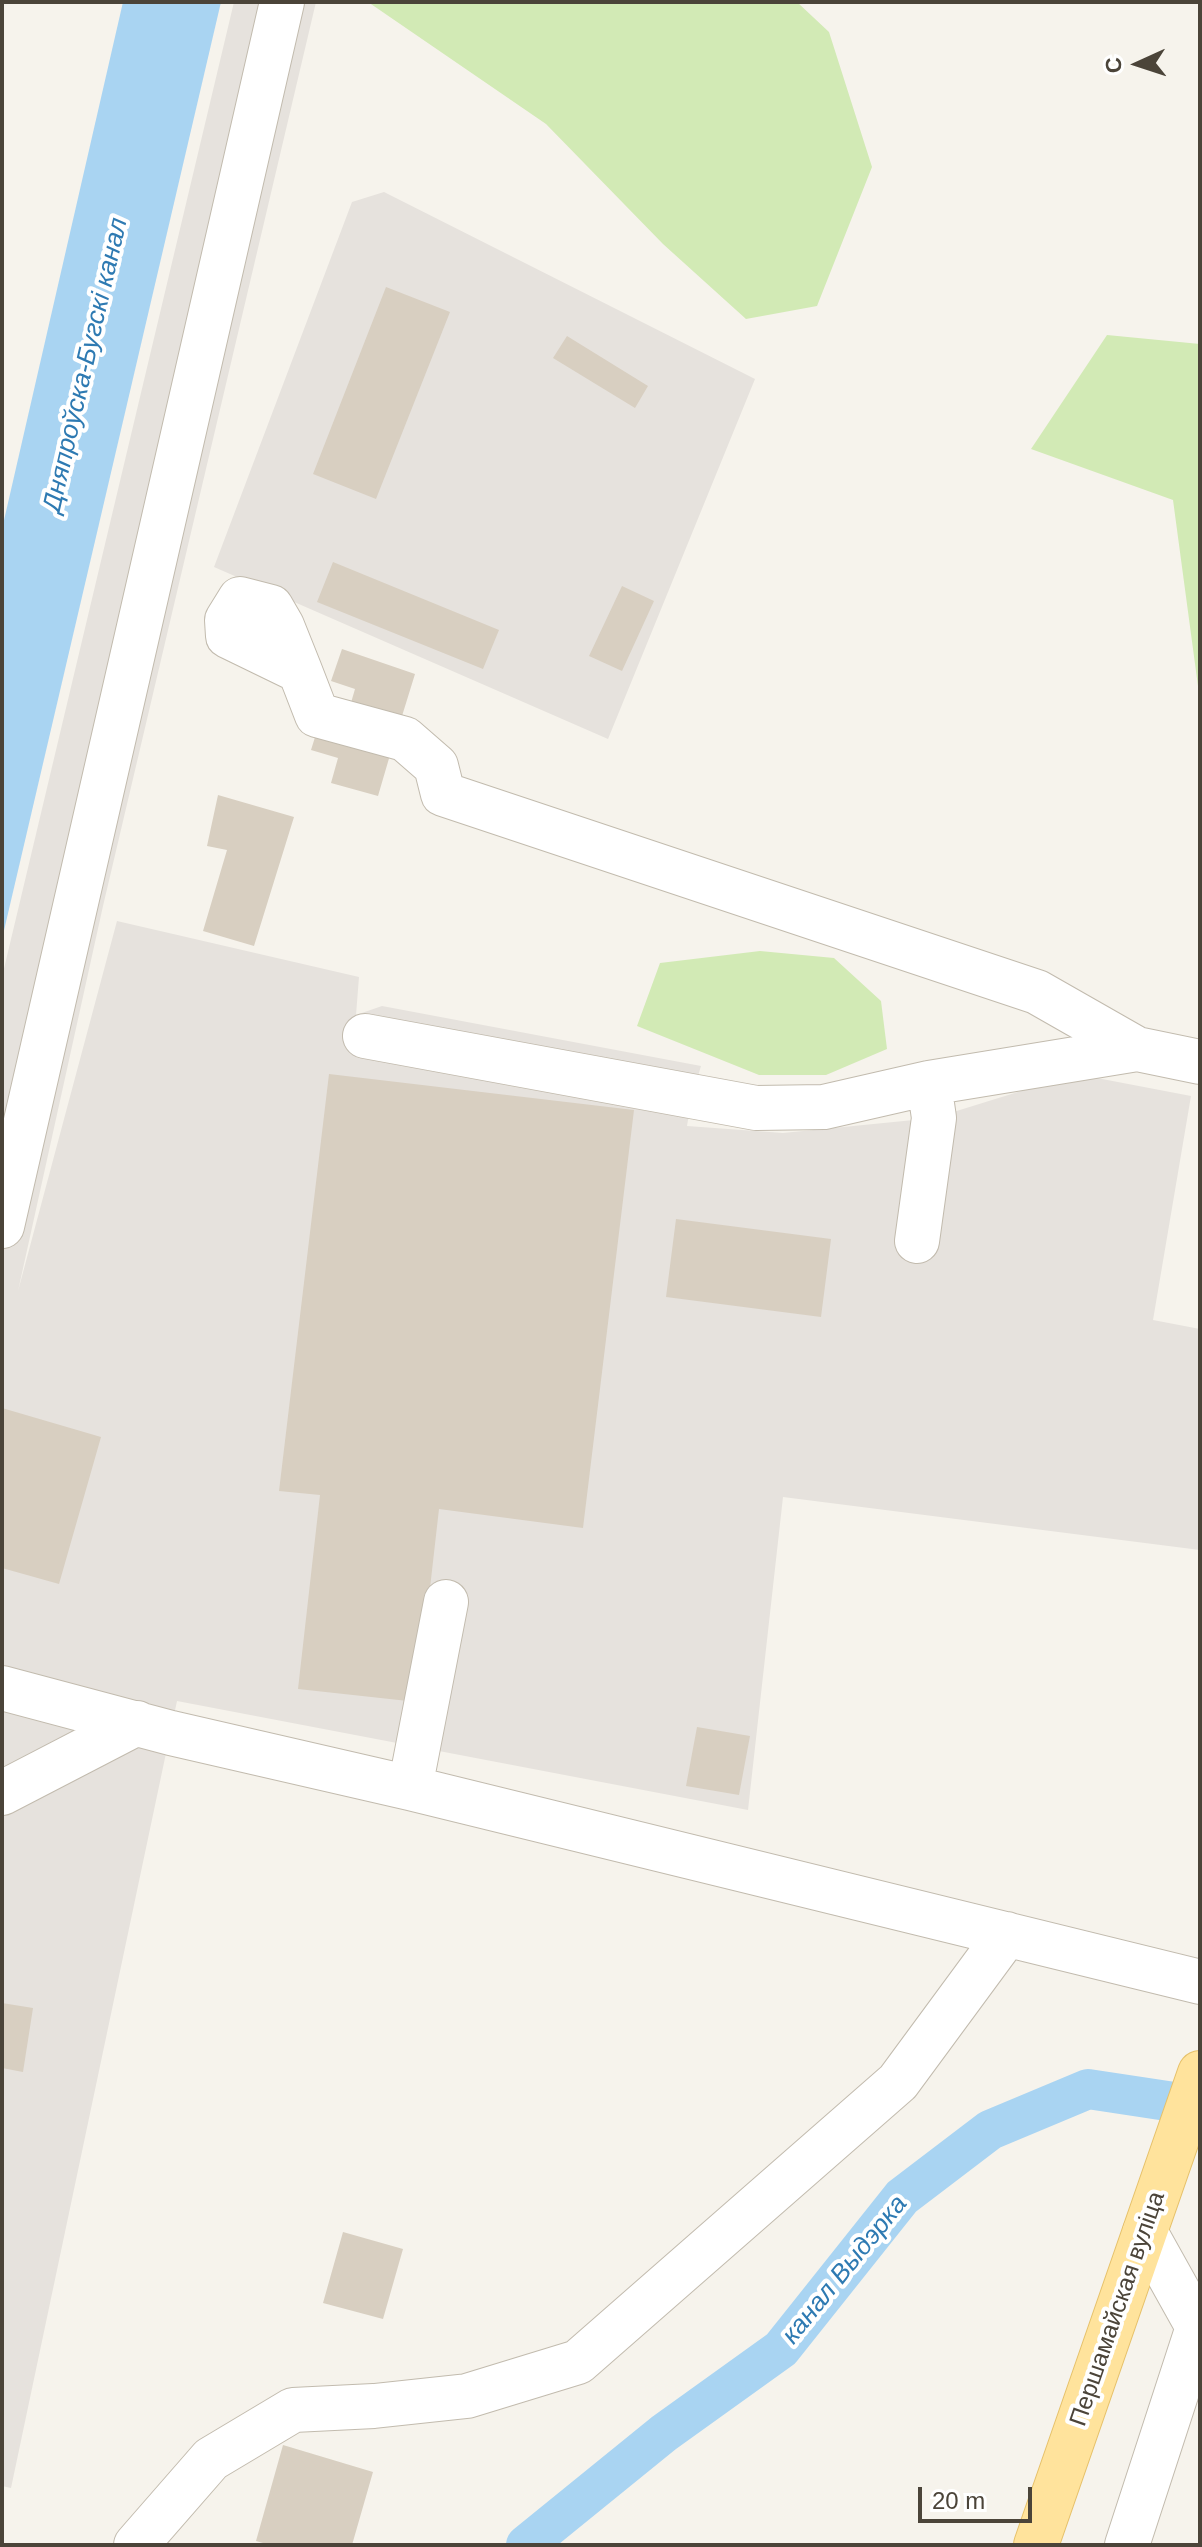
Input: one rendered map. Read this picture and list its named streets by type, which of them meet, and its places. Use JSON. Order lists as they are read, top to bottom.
{
  "streets": {
    "main road": ["Першамайская вуліца"]
  },
  "water": ["Дняпроўска-Бугскі канал", "канал Выдэрка"],
  "scale_bar": "20 m",
  "north": "left"
}
